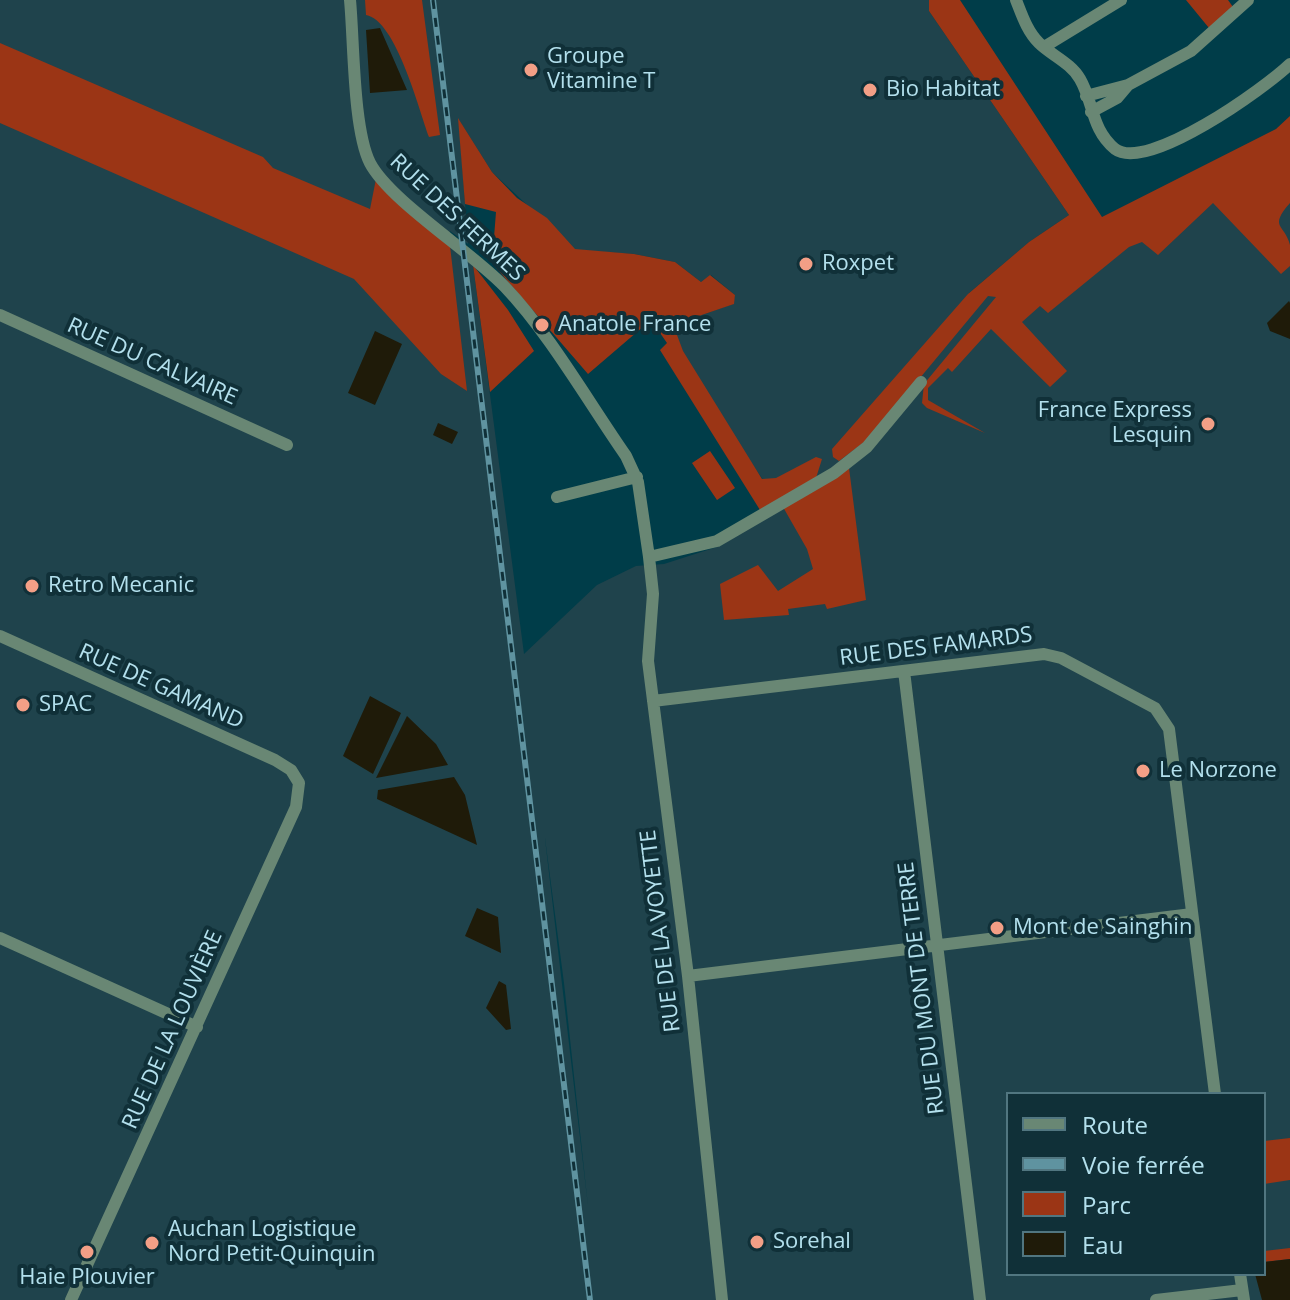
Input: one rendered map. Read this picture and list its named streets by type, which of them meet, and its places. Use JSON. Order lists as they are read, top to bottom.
{
  "streets": {
    "street": [
      "RUE DES FERMES",
      "RUE DU CALVAIRE",
      "RUE DES FAMARDS",
      "RUE DE GAMAND",
      "RUE DE LA VOYETTE",
      "RUE DU MONT DE TERRE",
      "RUE DE LA LOUVIÈRE"
    ]
  },
  "crossings": [
    ["RUE DES FERMES", "RUE DE LA VOYETTE"],
    ["RUE DES FAMARDS", "RUE DE LA VOYETTE"],
    ["RUE DES FAMARDS", "RUE DU MONT DE TERRE"],
    ["RUE DE GAMAND", "RUE DE LA LOUVIÈRE"]
  ],
  "places": [
    "Groupe Vitamine T",
    "Bio Habitat",
    "Roxpet",
    "Anatole France",
    "France Express Lesquin",
    "Retro Mecanic",
    "SPAC",
    "Le Norzone",
    "Mont de Sainghin",
    "Sorehal",
    "Auchan Logistique Nord Petit-Quinquin",
    "Haie Plouvier"
  ],
  "legend": [
    "Route",
    "Voie ferrée",
    "Parc",
    "Eau"
  ]
}
